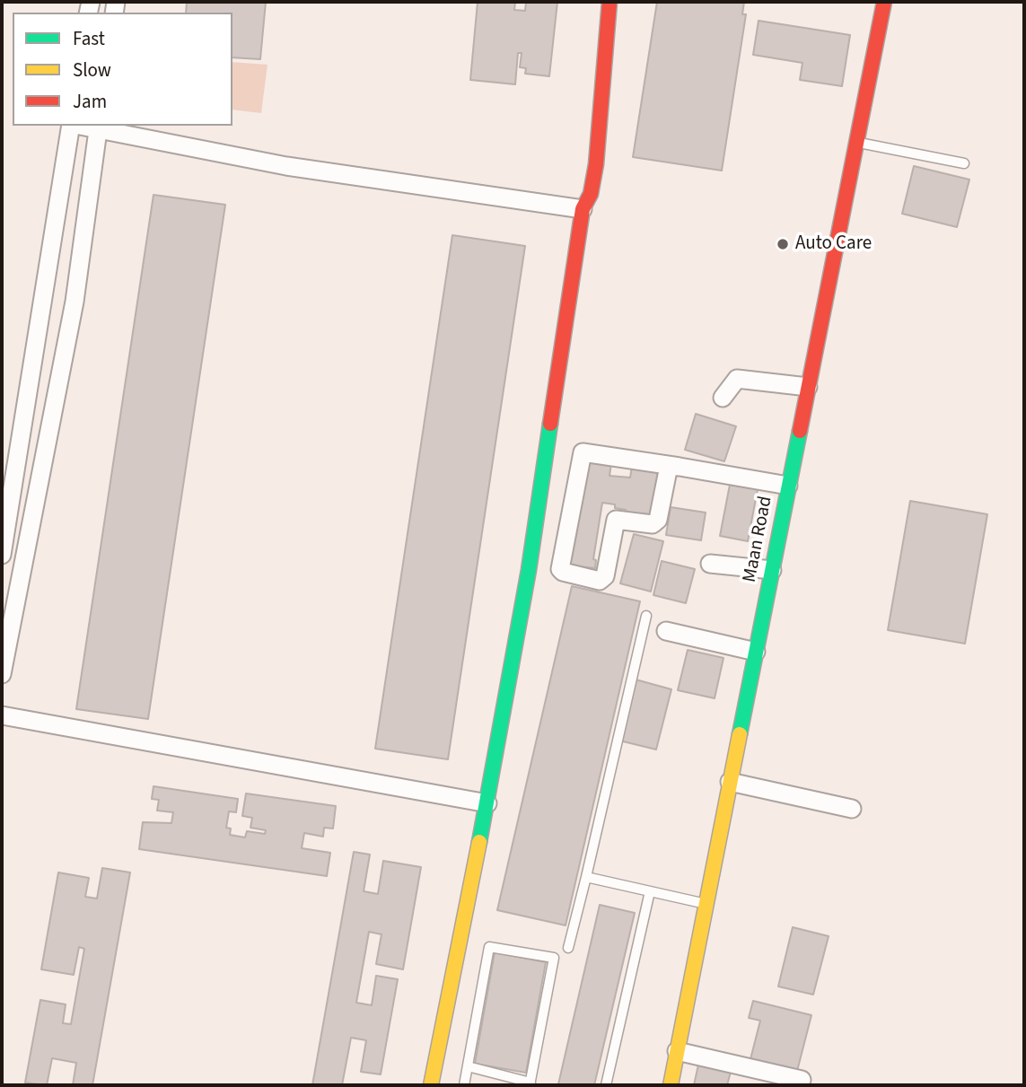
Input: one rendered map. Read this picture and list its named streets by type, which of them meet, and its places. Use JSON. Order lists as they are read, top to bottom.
{
  "streets": {
    "main road": ["Maan Road"]
  },
  "places": ["Auto Care"],
  "legend": ["Fast", "Slow", "Jam"]
}
